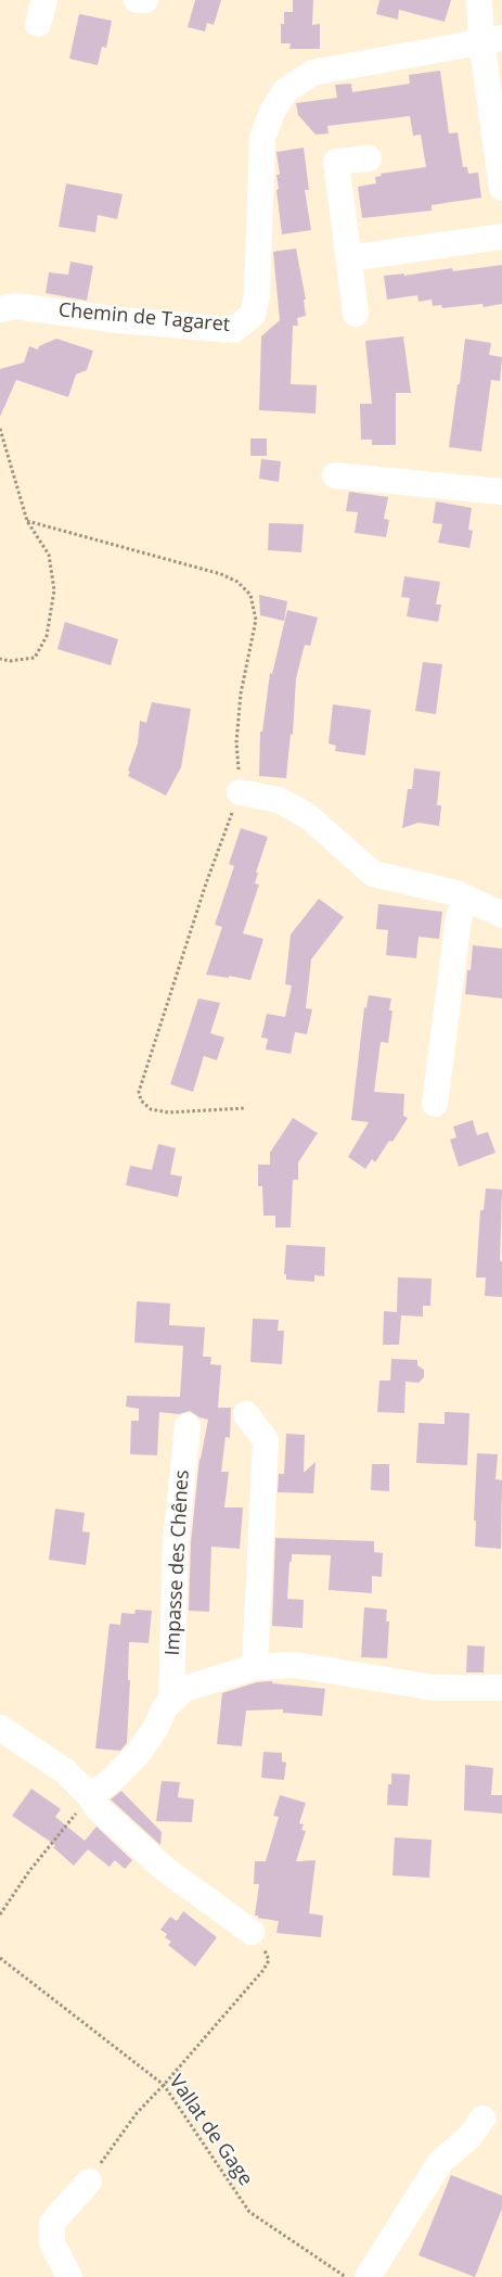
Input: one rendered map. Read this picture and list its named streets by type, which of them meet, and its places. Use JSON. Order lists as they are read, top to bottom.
{
  "streets": {
    "street": ["Chemin de Tagaret", "Impasse des Chênes"],
    "path": ["Vallat de Gage"]
  }
}
